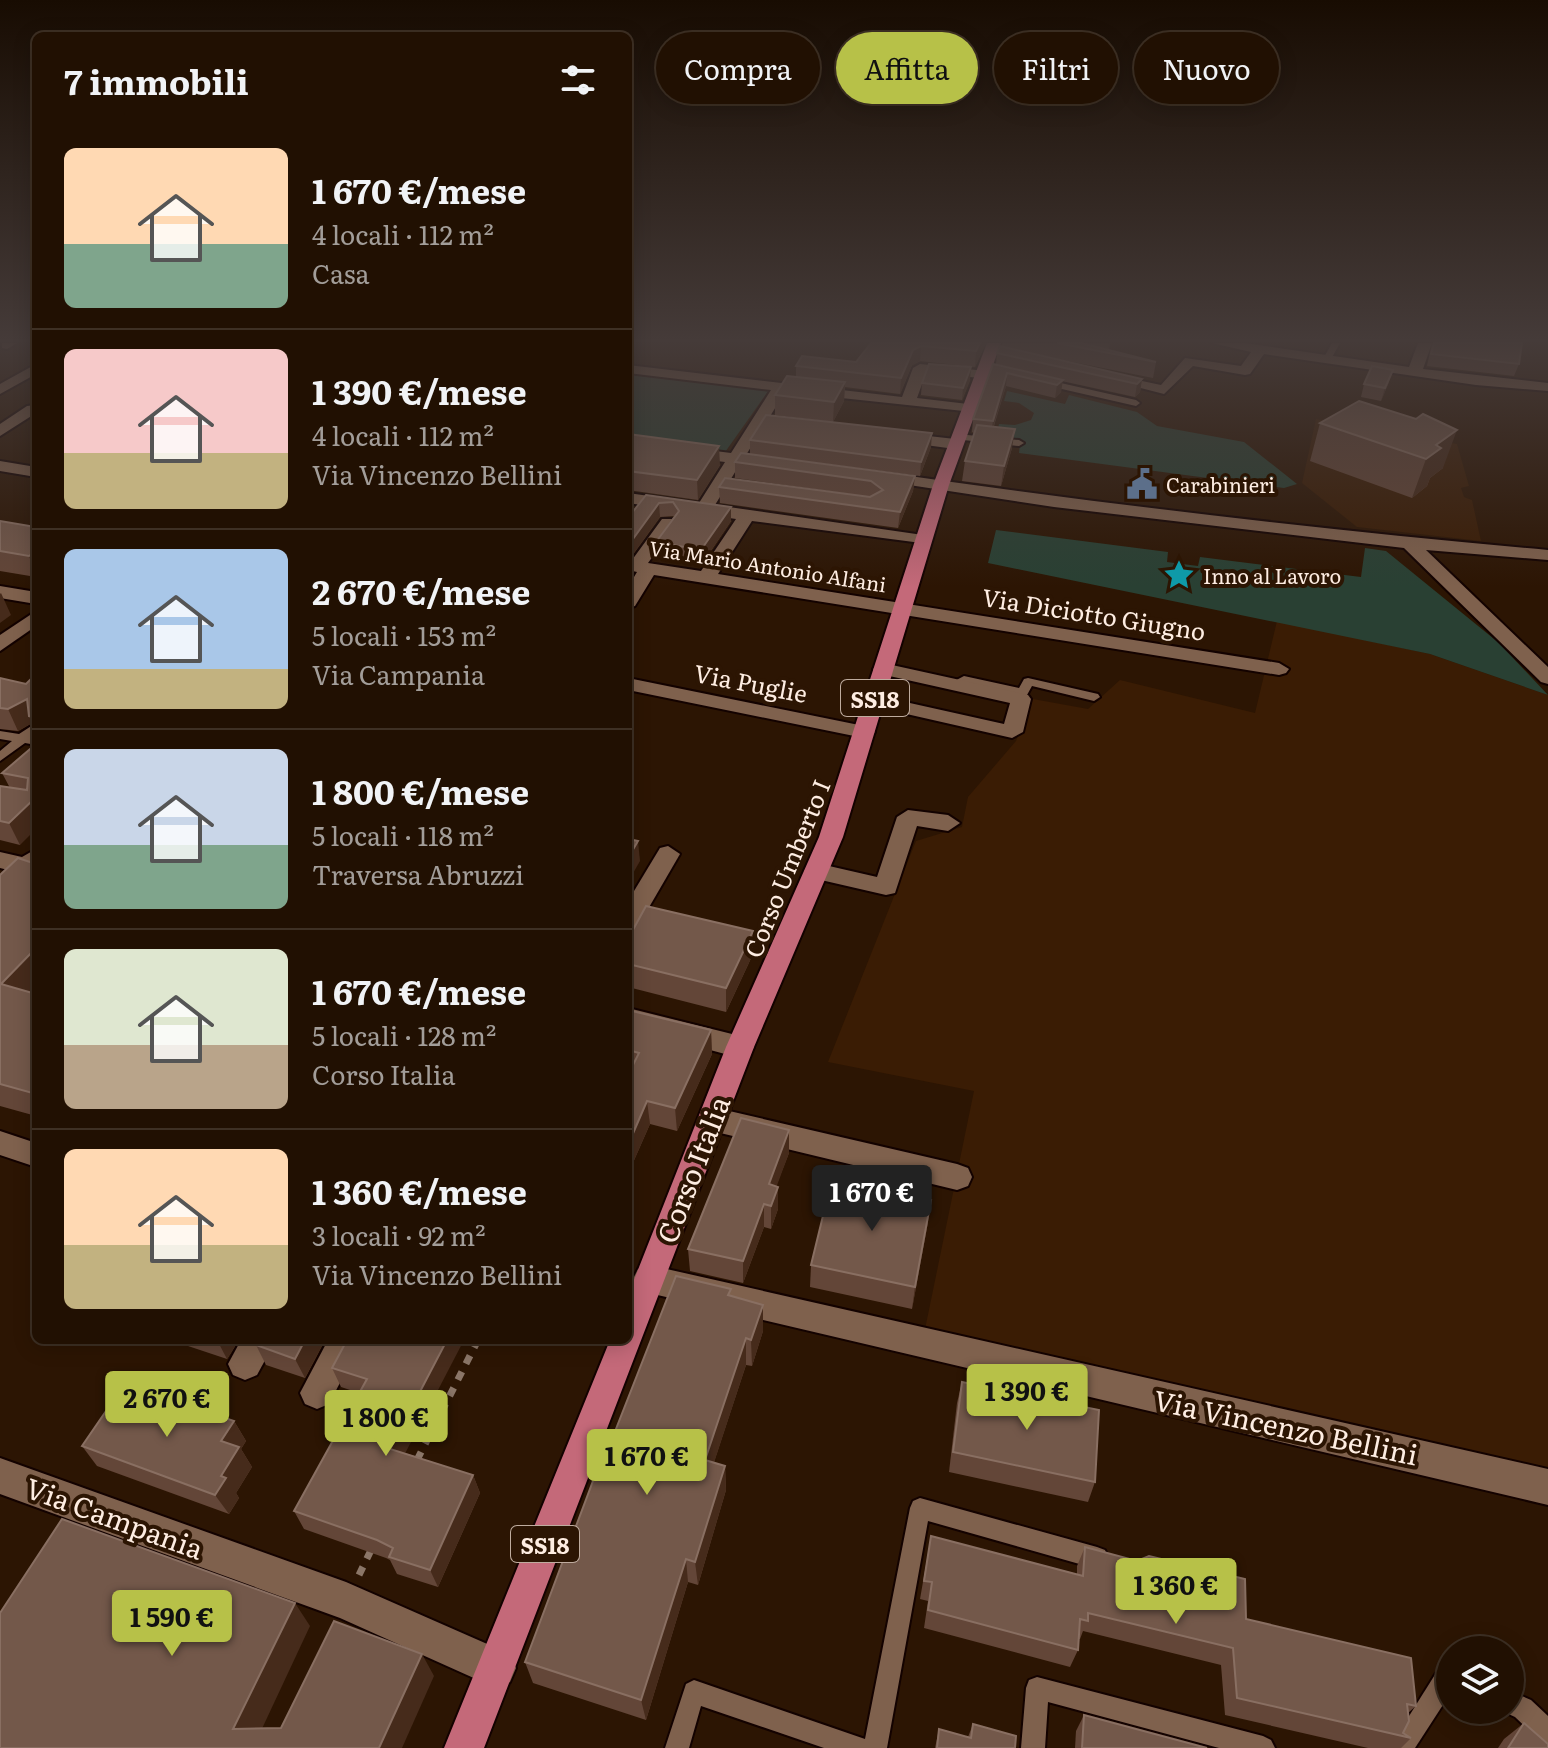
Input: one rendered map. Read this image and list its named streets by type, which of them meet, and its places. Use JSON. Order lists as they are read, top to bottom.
{
  "streets": {
    "main road": ["SS18", "Corso Umberto I", "Corso Italia"],
    "street": [
      "Via Mario Antonio Alfani",
      "Via Diciotto Giugno",
      "Via Puglie",
      "Via Vincenzo Bellini",
      "Via Campania"
    ]
  },
  "crossings": [
    ["Via Mario Antonio Alfani", "Via Diciotto Giugno"],
    ["Via Mario Antonio Alfani", "Corso Umberto I"],
    ["Via Diciotto Giugno", "Corso Umberto I"],
    ["Via Puglie", "Corso Umberto I"],
    ["Corso Umberto I", "Corso Italia"],
    ["Corso Italia", "Via Vincenzo Bellini"],
    ["Corso Italia", "Via Campania"]
  ],
  "places": {
    "public building": ["Carabinieri"],
    "place": ["Inno al Lavoro"]
  },
  "page": {
    "chip": [
      "Compra",
      "Affitta",
      "Filtri",
      "Nuovo"
    ],
    "heading": "7 immobili",
    "list": [
      {
        "name": "1 670 €/mese",
        "note": "4 locali · 112 m² · Casa"
      },
      {
        "name": "1 390 €/mese",
        "note": "4 locali · 112 m² · Via Vincenzo Bellini"
      },
      {
        "name": "2 670 €/mese",
        "note": "5 locali · 153 m² · Via Campania"
      },
      {
        "name": "1 800 €/mese",
        "note": "5 locali · 118 m² · Traversa Abruzzi"
      },
      {
        "name": "1 670 €/mese",
        "note": "5 locali · 128 m² · Corso Italia"
      },
      {
        "name": "1 360 €/mese",
        "note": "3 locali · 92 m² · Via Vincenzo Bellini"
      }
    ],
    "price": [
      "1 670 €",
      "1 390 €",
      "2 670 €",
      "1 800 €",
      "1 670 €",
      "1 360 €",
      "1 590 €"
    ]
  }
}
